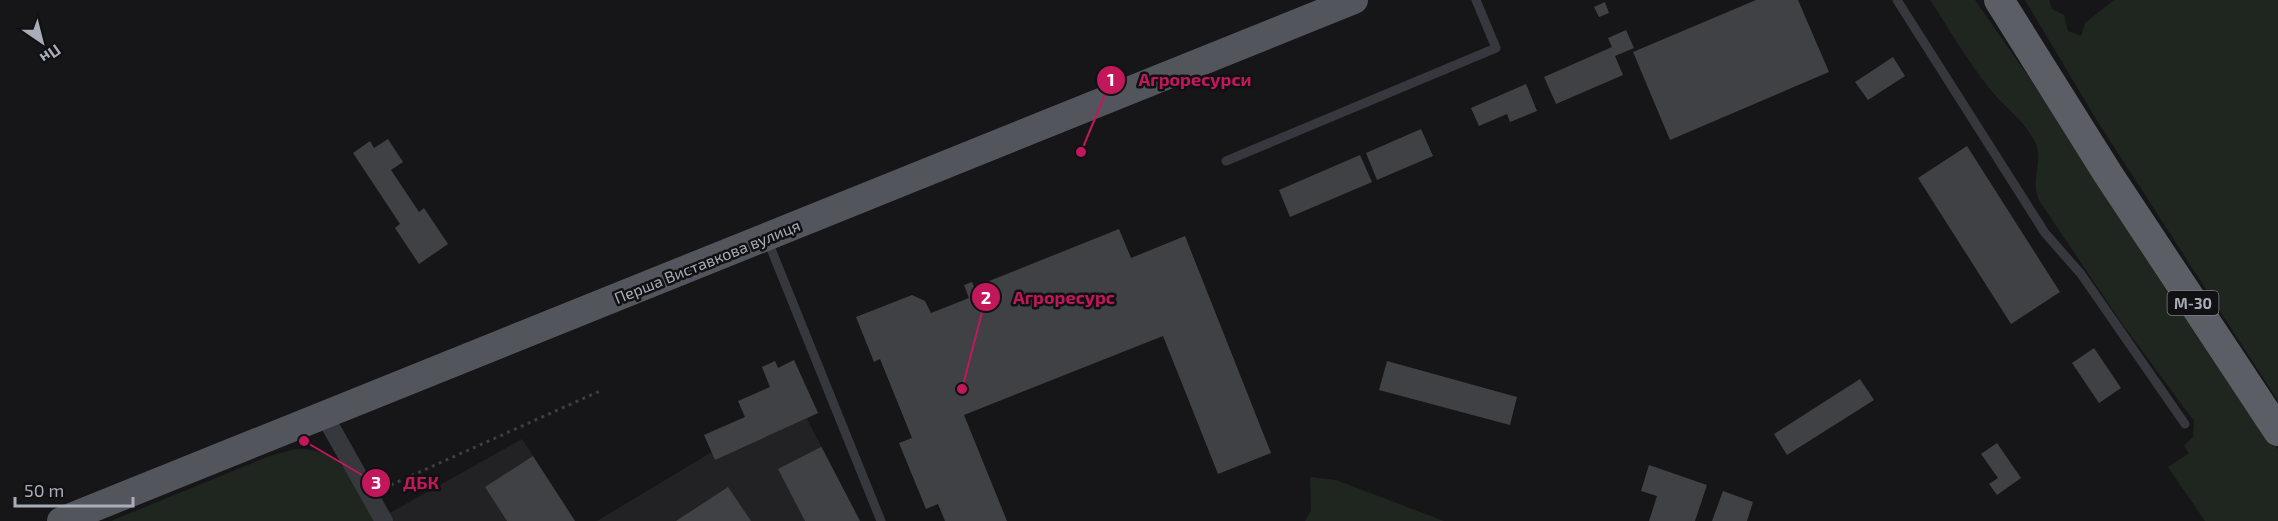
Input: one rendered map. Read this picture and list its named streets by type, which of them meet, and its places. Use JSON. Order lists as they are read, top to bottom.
{
  "streets": {
    "highway": ["М-30"],
    "main road": ["Перша Виставкова вулиця"]
  },
  "places": ["Агроресурси", "Агроресурс", "ДБК"],
  "scale_bar": "50 m",
  "north": "bottom right"
}
